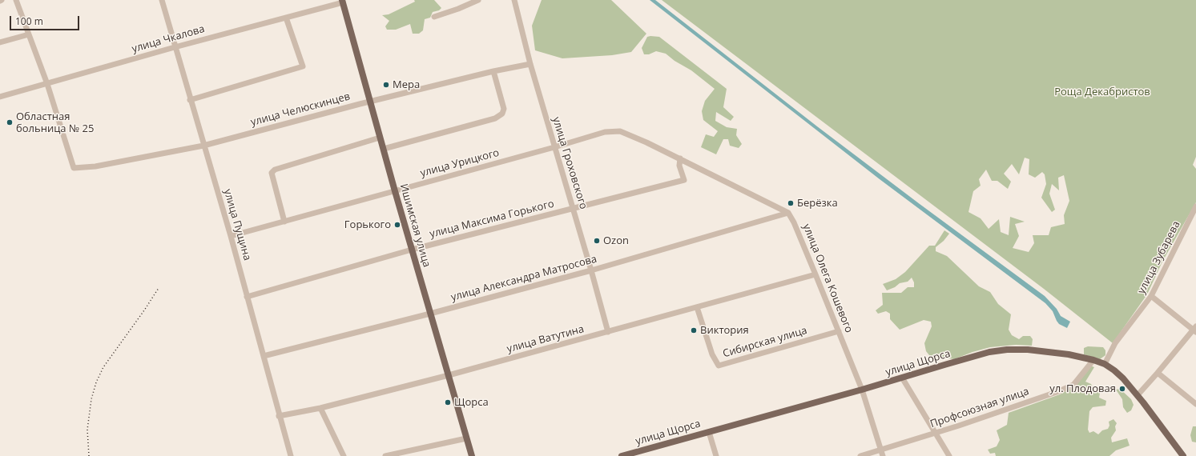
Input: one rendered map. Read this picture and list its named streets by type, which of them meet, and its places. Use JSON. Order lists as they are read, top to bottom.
{
  "streets": {
    "main road": ["Ишимская улица", "улица Щорса"],
    "street": [
      "улица Чкалова",
      "улица Челюскинцев",
      "улица Урицкого",
      "улица Гроховского",
      "улица Максима Горького",
      "улица Пущина",
      "улица Зубарева",
      "улица Александра Матросова",
      "улица Олега Кошевого",
      "улица Ватутина",
      "Сибирская улица",
      "Профсоюзная улица"
    ]
  },
  "crossings": [
    ["улица Чкалова", "улица Челюскинцев"],
    ["улица Чкалова", "улица Пущина"],
    ["улица Чкалова", "Ишимская улица"],
    ["улица Челюскинцев", "улица Гроховского"],
    ["улица Челюскинцев", "улица Пущина"],
    ["улица Челюскинцев", "Ишимская улица"],
    ["улица Урицкого", "улица Гроховского"],
    ["улица Урицкого", "улица Максима Горького"],
    ["улица Урицкого", "улица Пущина"],
    ["улица Урицкого", "Ишимская улица"],
    ["улица Гроховского", "улица Максима Горького"],
    ["улица Гроховского", "улица Александра Матросова"],
    ["улица Гроховского", "улица Ватутина"],
    ["улица Максима Горького", "улица Пущина"],
    ["улица Максима Горького", "Ишимская улица"],
    ["улица Пущина", "улица Александра Матросова"],
    ["улица Пущина", "улица Ватутина"],
    ["Ишимская улица", "улица Александра Матросова"],
    ["Ишимская улица", "улица Ватутина"],
    ["улица Зубарева", "улица Щорса"],
    ["улица Александра Матросова", "улица Олега Кошевого"],
    ["улица Олега Кошевого", "улица Ватутина"],
    ["улица Олега Кошевого", "Сибирская улица"],
    ["улица Олега Кошевого", "улица Щорса"],
    ["улица Олега Кошевого", "Профсоюзная улица"],
    ["улица Ватутина", "Сибирская улица"],
    ["улица Щорса", "Профсоюзная улица"]
  ],
  "parks": ["Роща Декабристов"],
  "places": [
    "Мера",
    "Областная больница № 25",
    "Берёзка",
    "Горького",
    "Ozon",
    "Виктория",
    "ул. Плодовая",
    "Щорса"
  ],
  "scale_bar": "100 m"
}
